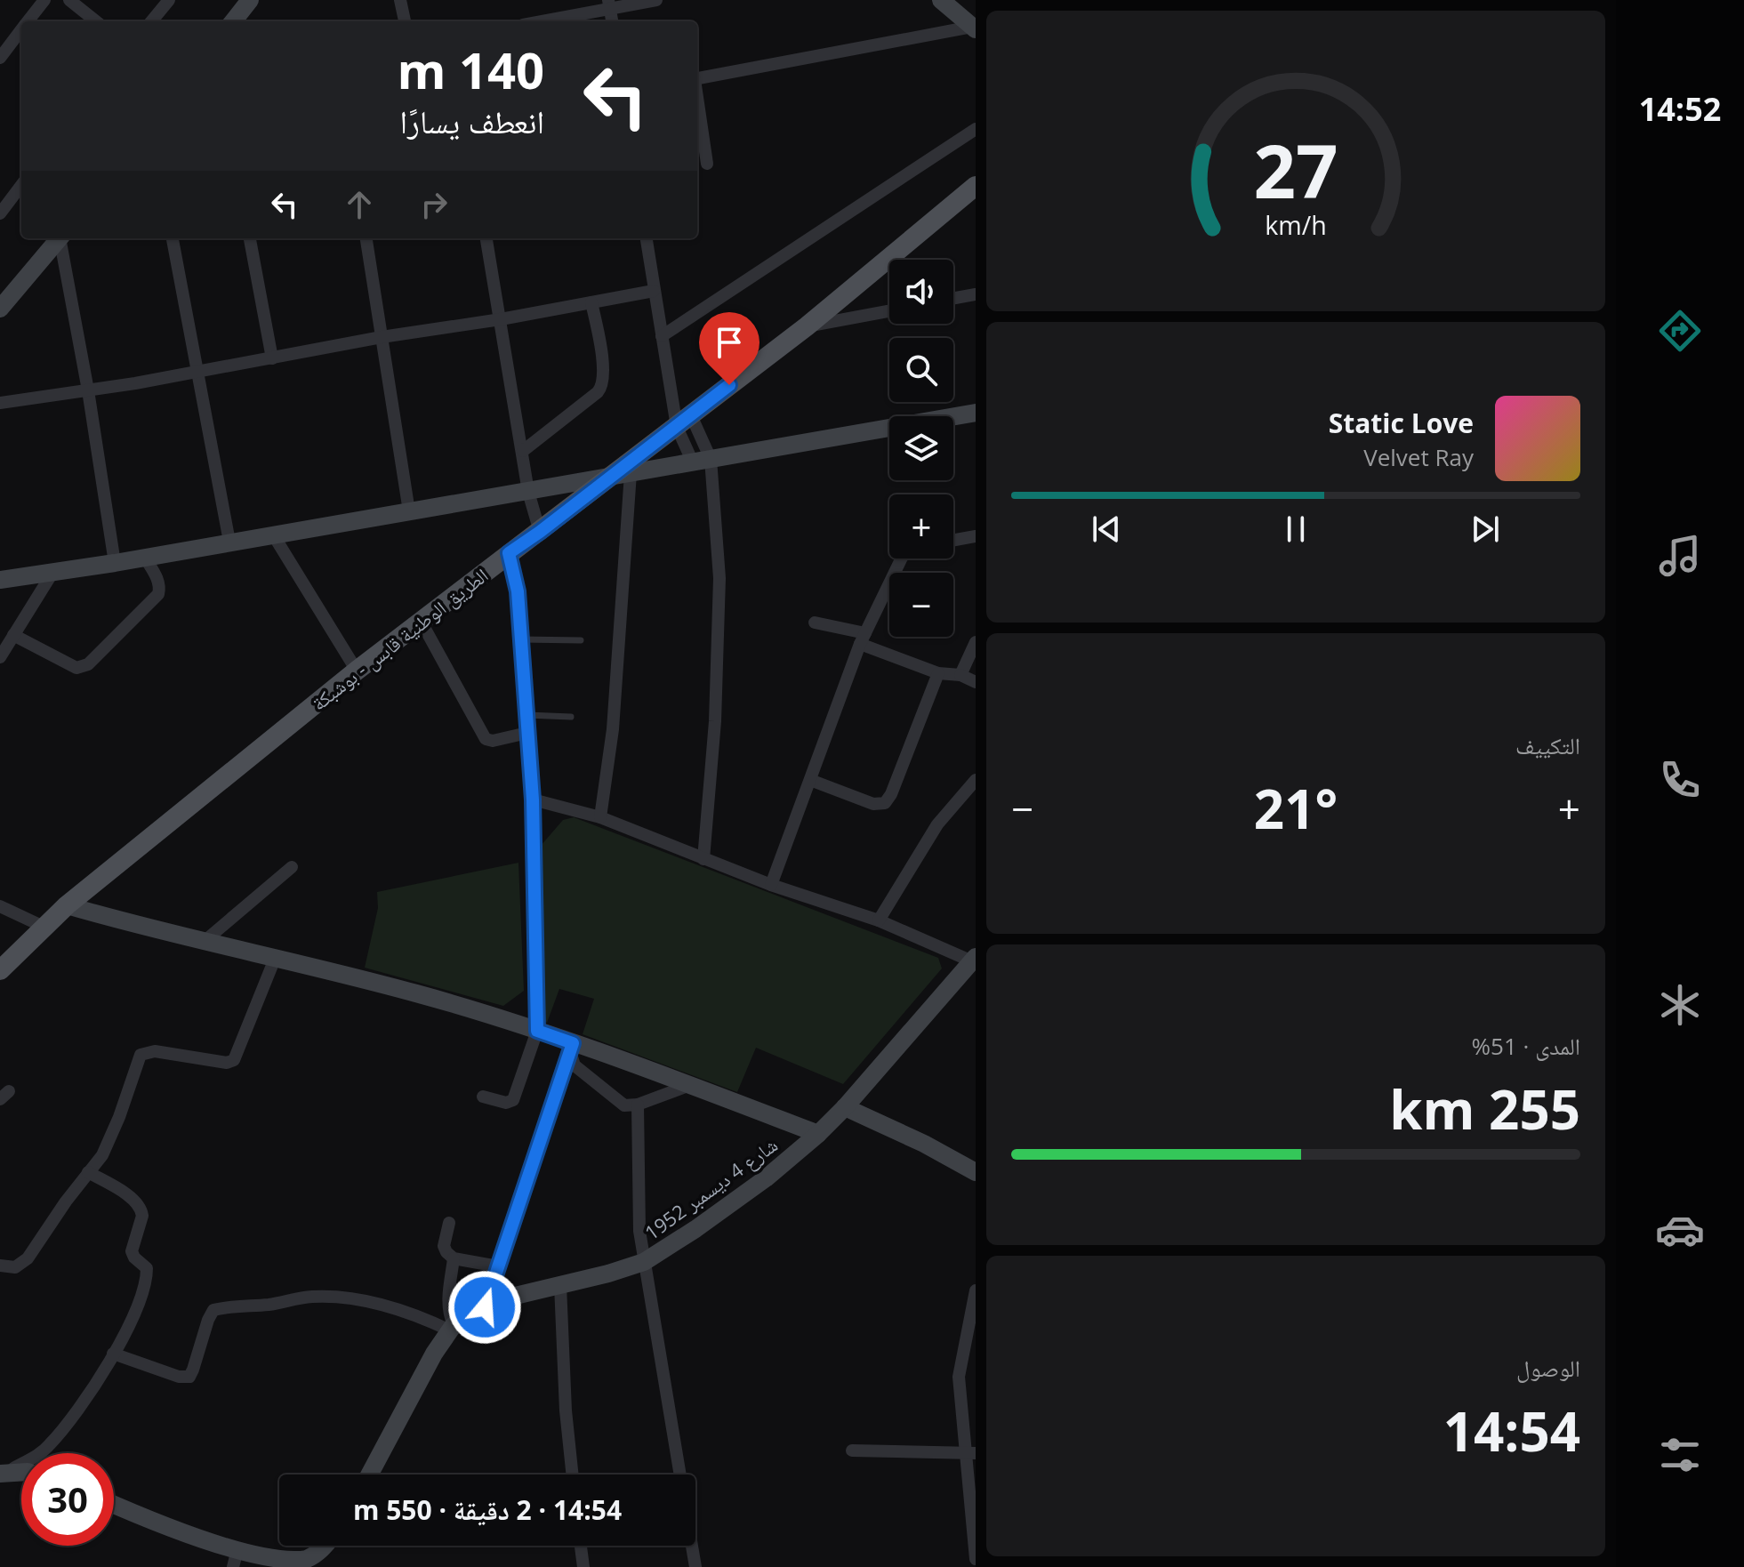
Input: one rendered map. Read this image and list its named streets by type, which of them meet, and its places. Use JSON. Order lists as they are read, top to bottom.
{
  "streets": {
    "main road": ["الطريق الوطنية قابس - بوشبكة"],
    "street": ["شارع 4 ديسمبر 1952"]
  },
  "page": {
    "tabs": "14:52",
    "turn": ["140 m", "انعطف يسارًا"],
    "map_buttons": ["+", "−"],
    "song": ["Static Love", "Velvet Ray"],
    "tile": [
      "التكييف",
      ["المدى · 51%", "255 km"],
      ["الوصول", "14:54"]
    ],
    "heat": ["−", "21°", "+"],
    "limit": "30",
    "trip": "14:54 · 2 دقيقة · 550 m",
    "gauge": ["27", "km/h"]
  }
}
